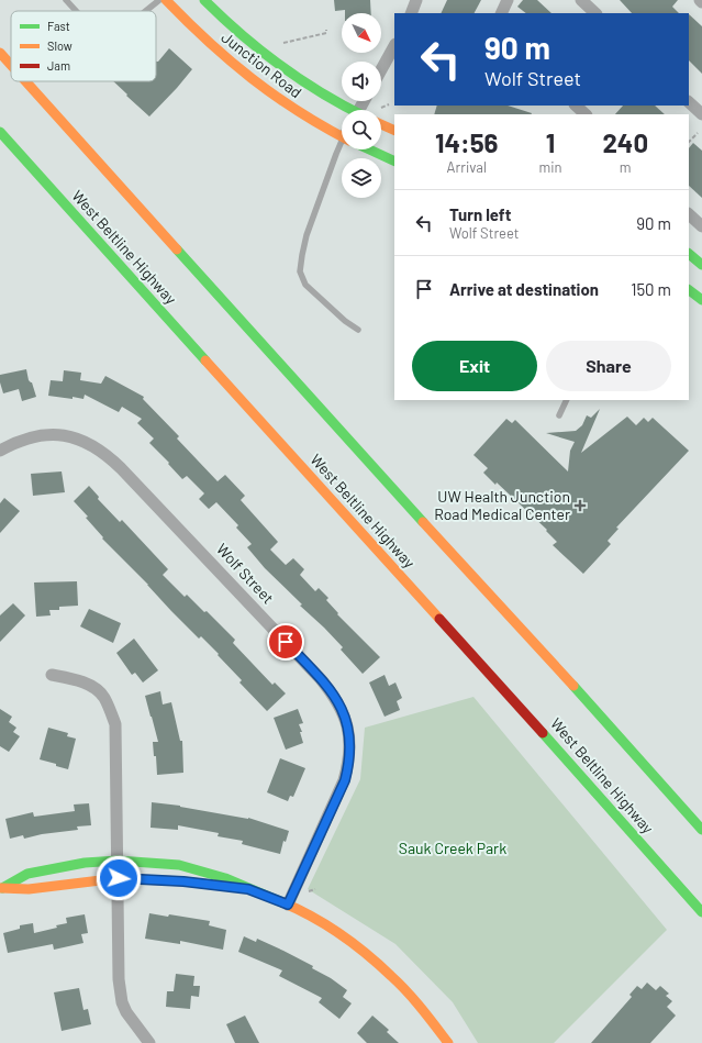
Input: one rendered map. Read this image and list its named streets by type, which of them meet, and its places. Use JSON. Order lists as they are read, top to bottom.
{
  "streets": {
    "main road": ["Junction Road", "West Beltline Highway"],
    "street": ["Wolf Street"]
  },
  "parks": ["Sauk Creek Park"],
  "places": {
    "health": ["UW Health Junction Road Medical Center"]
  },
  "legend": ["Fast", "Slow", "Jam"],
  "north": "bottom right",
  "page": {
    "turn": ["90 m", "Wolf Street"],
    "eta": [
      "14:56",
      "Arrival",
      "1",
      "min",
      "240",
      "m"
    ],
    "list": [
      {
        "name": "Turn left",
        "note": "Wolf Street",
        "value": "90 m"
      },
      {
        "name": "Arrive at destination",
        "value": "150 m"
      }
    ],
    "buttons": ["Exit", "Share"]
  }
}
